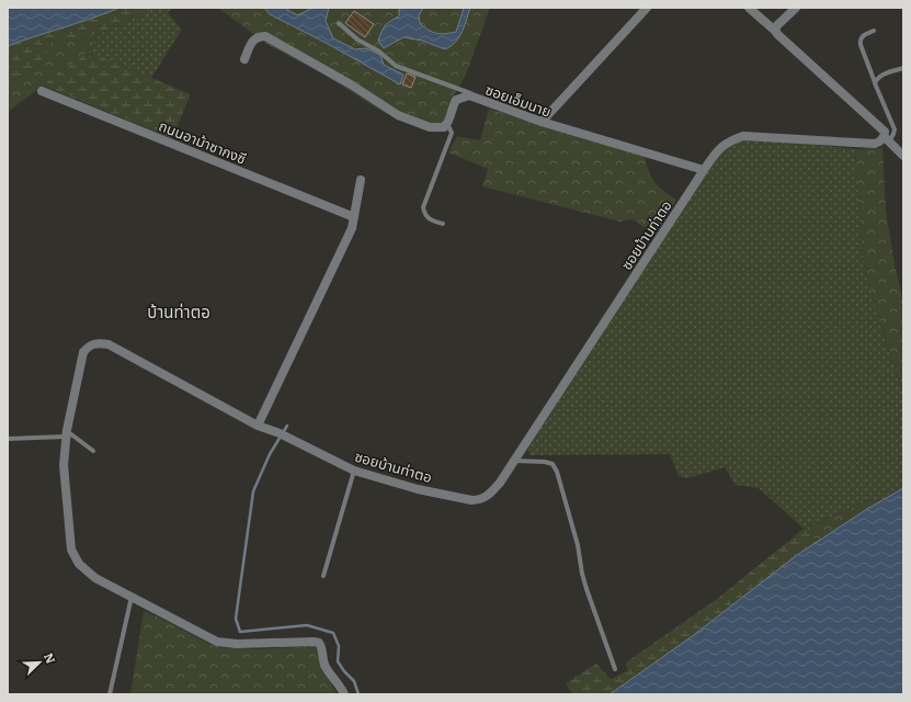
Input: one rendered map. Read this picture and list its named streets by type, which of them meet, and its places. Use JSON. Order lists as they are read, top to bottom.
{
  "streets": {
    "street": ["ซอยเอ็มนาย", "ถนนอาม้าซากงซี", "ซอยบ้านท่าตอ"]
  },
  "crossings": [
    ["ซอยเอ็มนาย", "ซอยบ้านท่าตอ"]
  ],
  "districts": ["บ้านท่าตอ"],
  "north": "top right"
}
